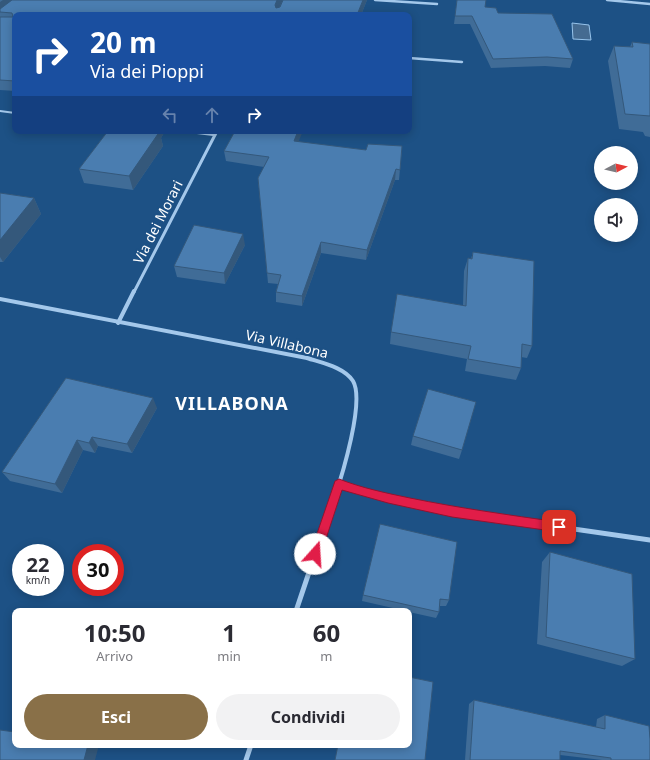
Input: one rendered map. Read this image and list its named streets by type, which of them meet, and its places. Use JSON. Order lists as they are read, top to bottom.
{
  "streets": {
    "street": ["Via dei Morari", "Via Villabona"]
  },
  "crossings": [
    ["Via dei Morari", "Via Villabona"]
  ],
  "districts": ["VILLABONA"],
  "north": "right",
  "page": {
    "turn": ["20 m", "Via dei Pioppi"],
    "speed": "22 km/h",
    "limit": "30",
    "eta": [
      "10:50",
      "Arrivo",
      "1",
      "min",
      "60",
      "m"
    ],
    "buttons": ["Esci", "Condividi"]
  }
}
